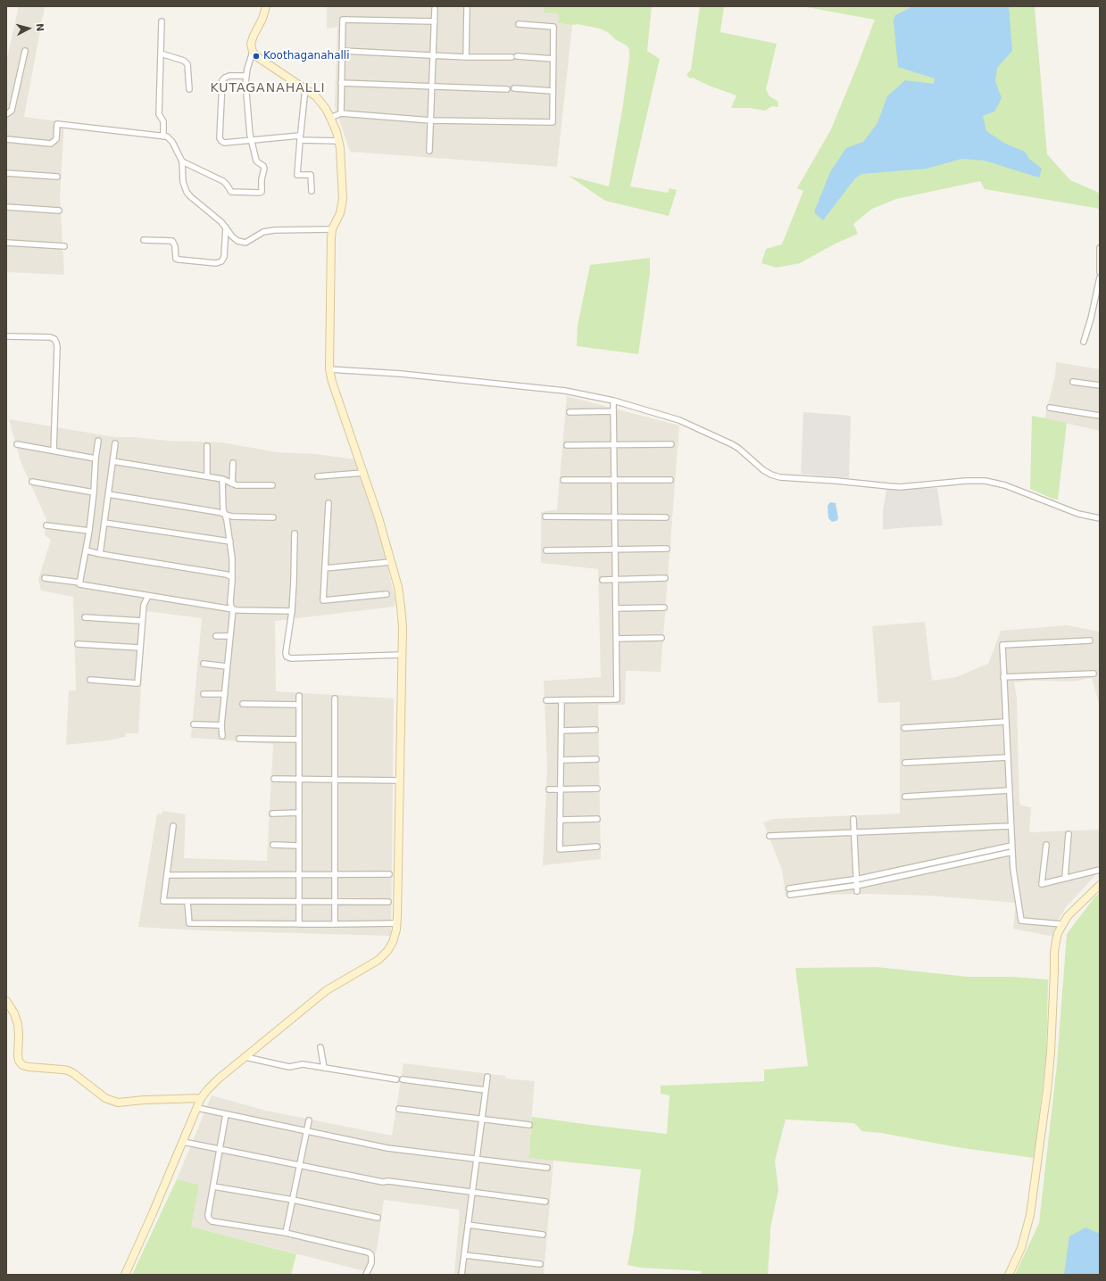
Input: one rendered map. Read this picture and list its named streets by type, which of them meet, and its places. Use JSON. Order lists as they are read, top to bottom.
{
  "districts": ["KUTAGANAHALLI"],
  "places": ["Koothaganahalli"],
  "north": "right"
}
